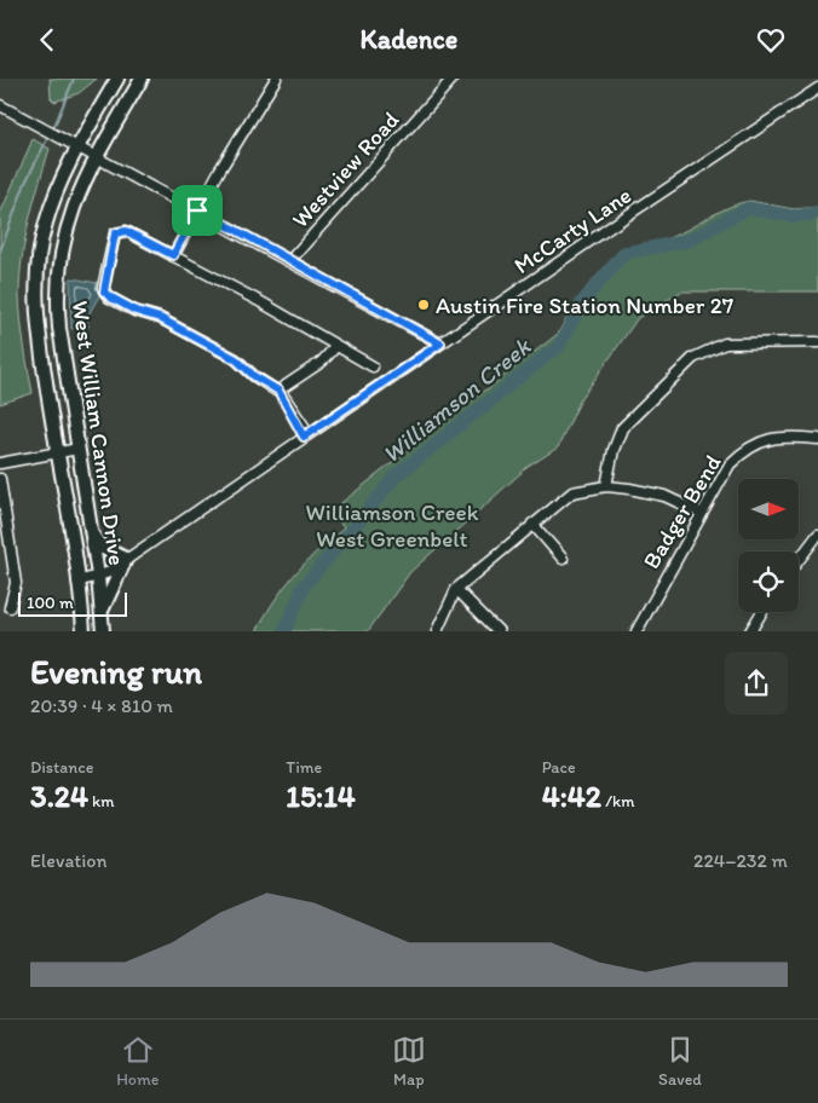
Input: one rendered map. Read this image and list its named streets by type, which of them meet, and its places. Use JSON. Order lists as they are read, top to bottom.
{
  "streets": {
    "main road": ["West William Cannon Drive"],
    "street": ["Westview Road", "McCarty Lane", "Badger Bend"]
  },
  "crossings": [
    ["McCarty Lane", "West William Cannon Drive"]
  ],
  "water": ["Williamson Creek"],
  "parks": ["Williamson Creek West Greenbelt"],
  "places": ["Austin Fire Station Number 27"],
  "scale_bar": "100 m",
  "north": "right",
  "page": {
    "header": "Kadence",
    "scale": "100 m",
    "heading": ["Evening run", "20:39 · 4 × 810 m"],
    "stats": [
      ["Distance", "3.24 km"],
      ["Time", "15:14"],
      ["Pace", "4:42 /km"]
    ],
    "chart": ["Elevation", "224–232 m"],
    "tabs": ["Home", "Map", "Saved"]
  }
}
